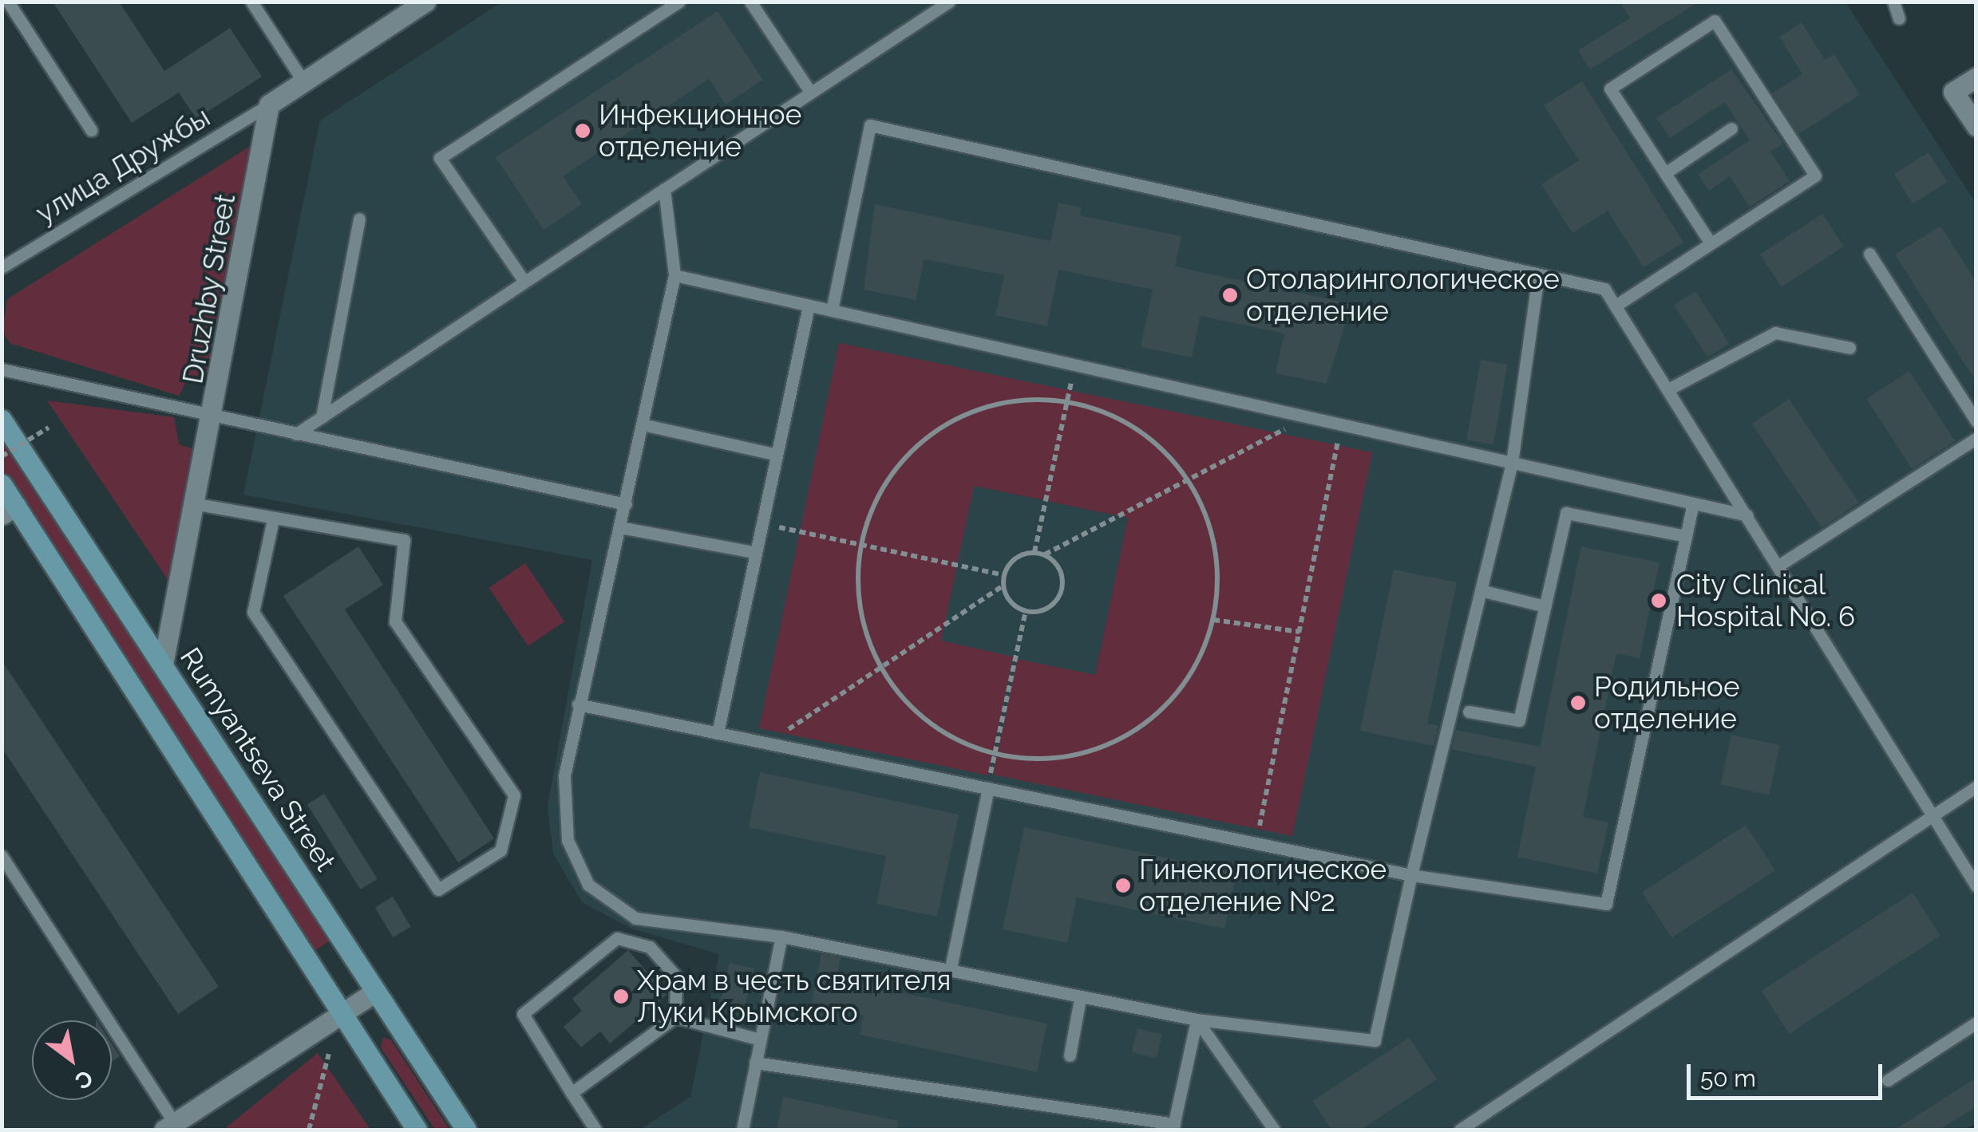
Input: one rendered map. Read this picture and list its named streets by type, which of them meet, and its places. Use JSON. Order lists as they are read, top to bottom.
{
  "streets": {
    "main road": ["Rumyantseva Street"],
    "street": ["Druzhby Street"],
    "lane": ["улица Дружбы"]
  },
  "crossings": [
    ["улица Дружбы", "Druzhby Street"],
    ["Druzhby Street", "Rumyantseva Street"]
  ],
  "places": [
    "Инфекционное отделение",
    "Отоларингологическое отделение",
    "City Clinical Hospital No. 6",
    "Родильное отделение",
    "Гинекологическое отделение №2",
    "Храм в честь святителя Луки Крымского"
  ],
  "scale_bar": "50 m",
  "north": "bottom right"
}
